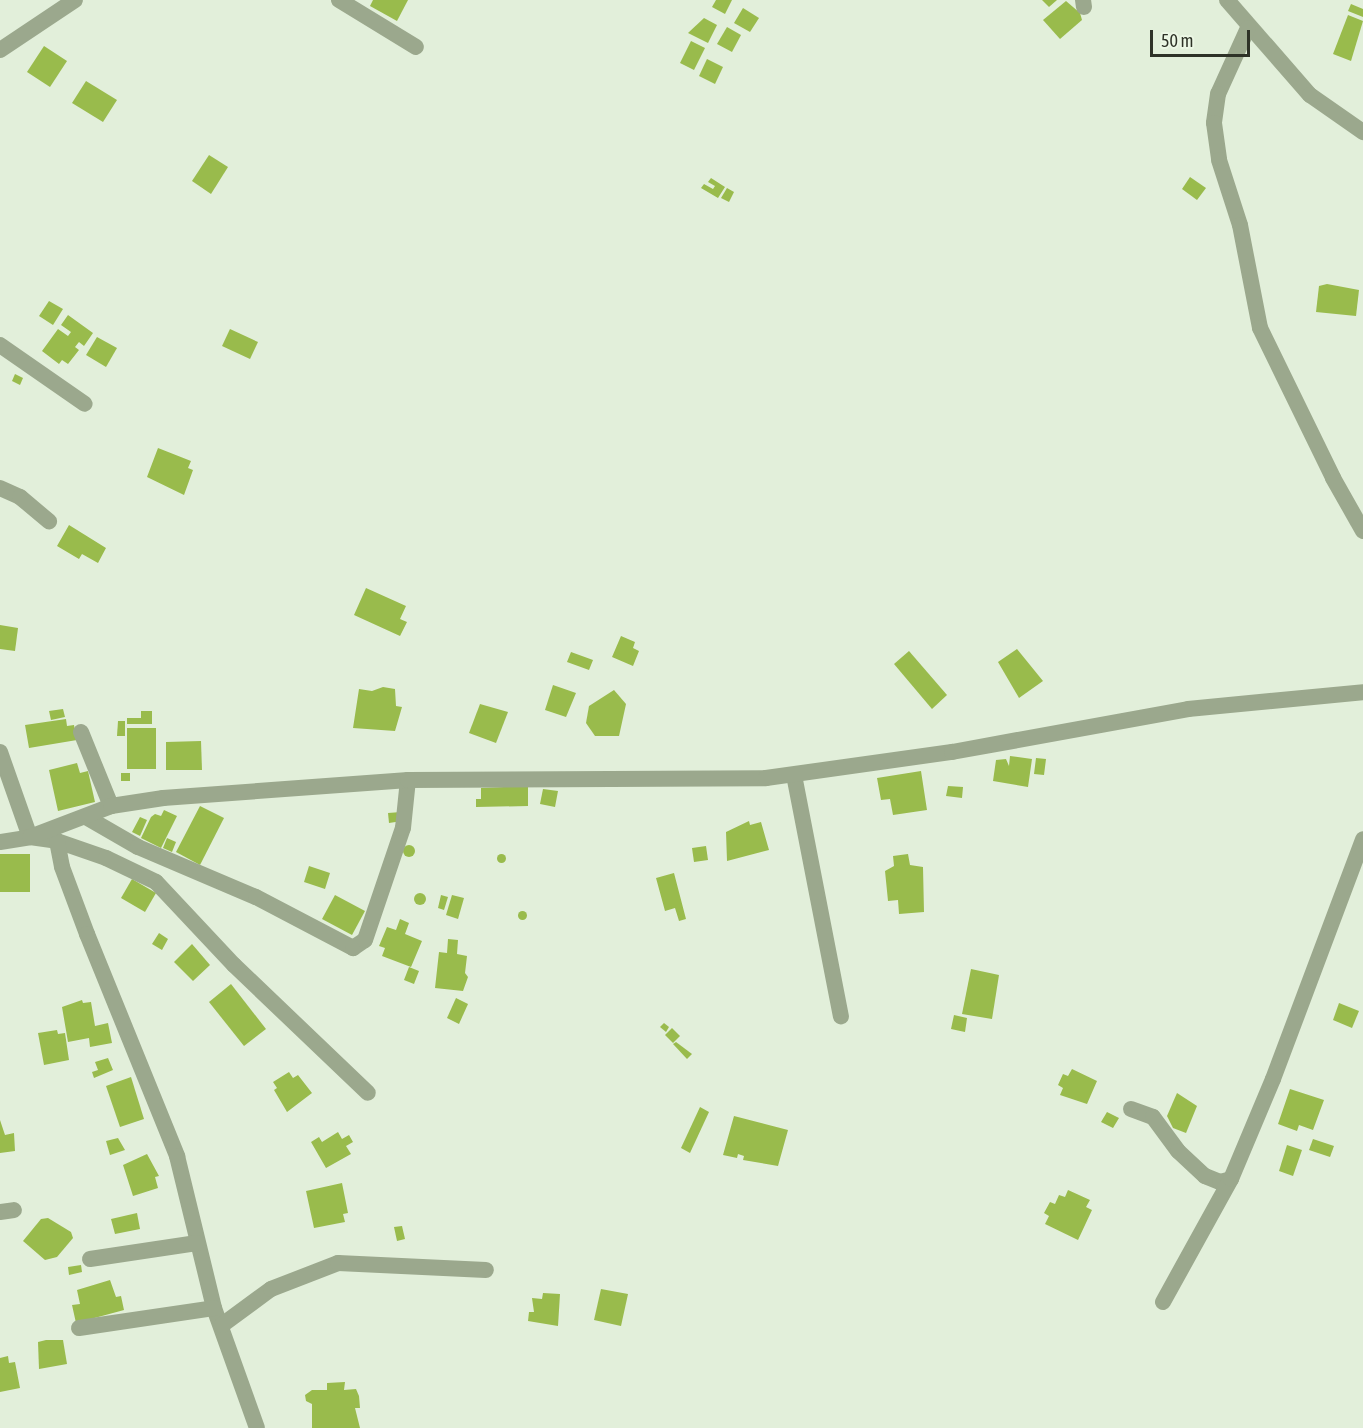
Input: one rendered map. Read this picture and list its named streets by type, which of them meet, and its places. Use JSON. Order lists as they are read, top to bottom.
{
  "scale_bar": "50 m"
}
